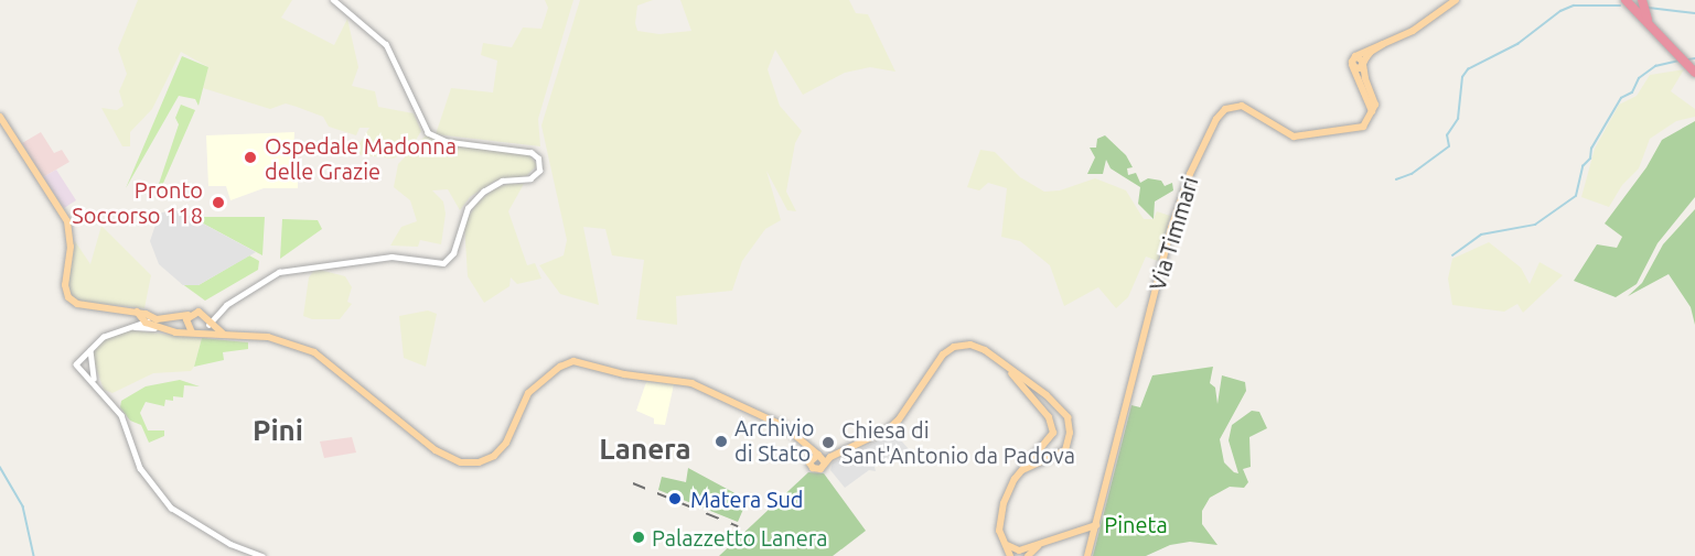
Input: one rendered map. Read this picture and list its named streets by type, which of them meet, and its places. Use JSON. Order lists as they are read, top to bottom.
{
  "streets": {
    "main road": ["Via Timmari"]
  },
  "districts": ["Pini", "Lanera"],
  "parks": ["Pineta"],
  "places": [
    "Ospedale Madonna delle Grazie",
    "Pronto Soccorso 118",
    "Archivio di Stato",
    "Chiesa di Sant'Antonio da Padova",
    "Matera Sud",
    "Palazzetto Lanera"
  ]
}
